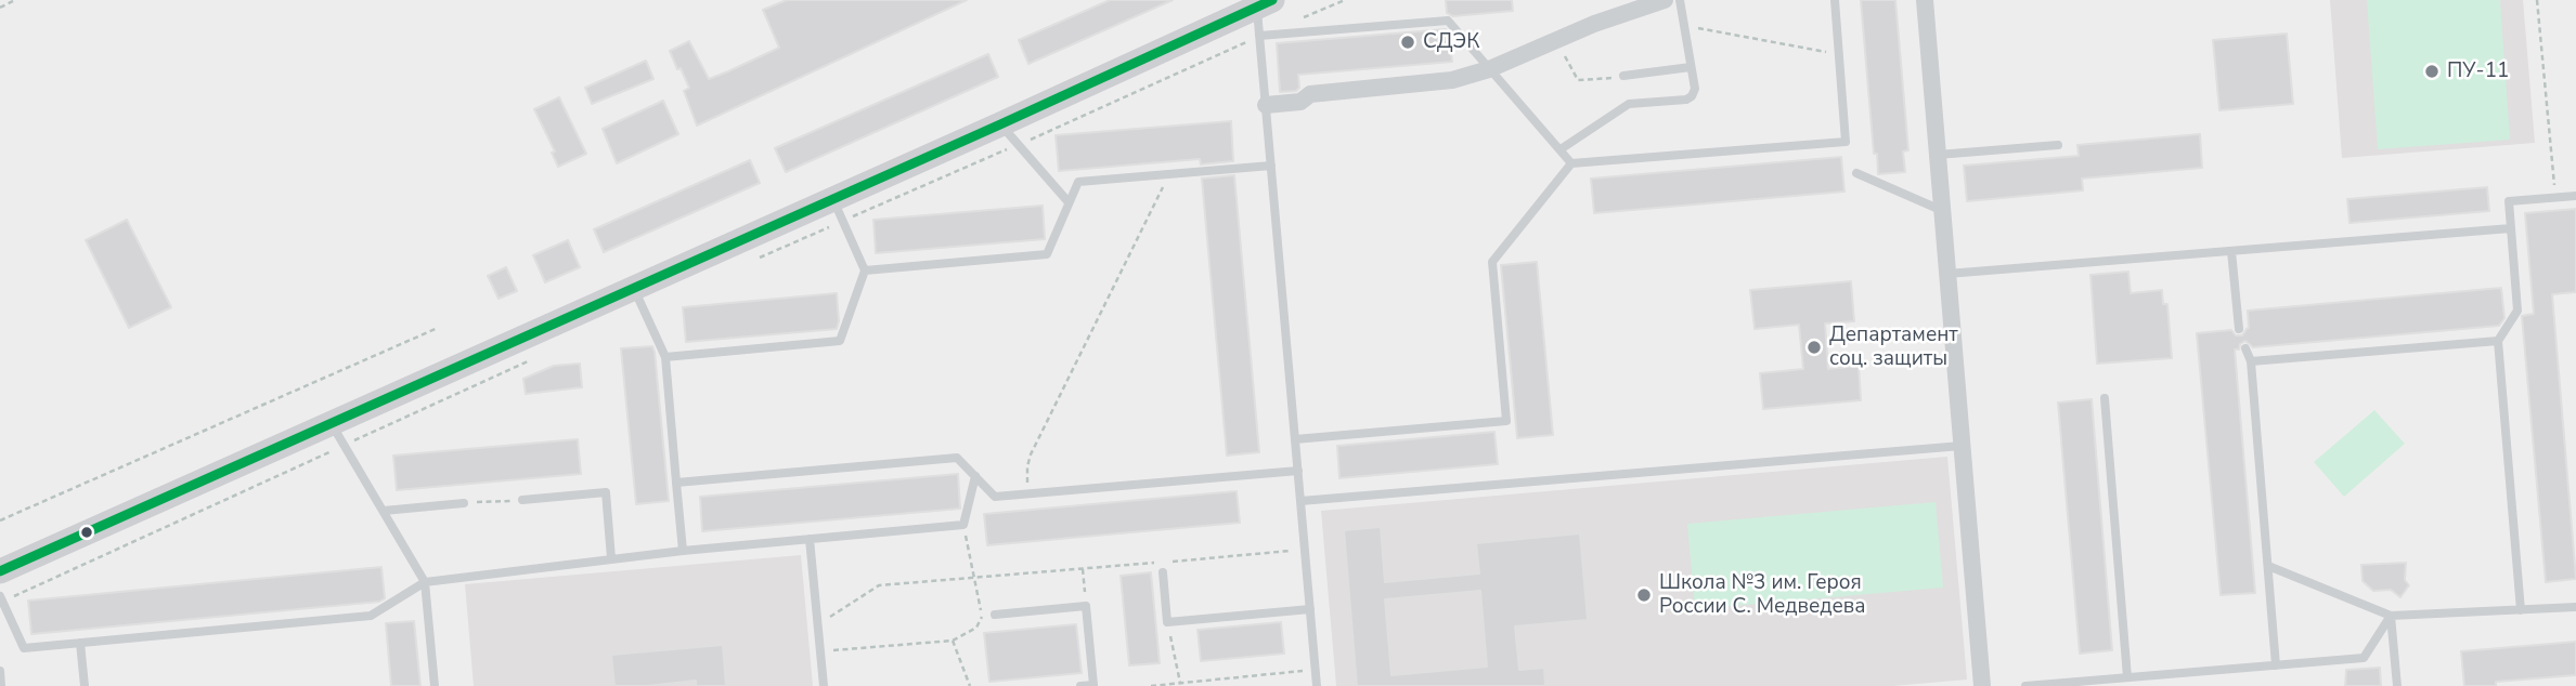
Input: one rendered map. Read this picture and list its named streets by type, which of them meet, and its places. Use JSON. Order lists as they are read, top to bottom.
{
  "places": [
    "СДЭК",
    "ПУ-11",
    "Департамент соц. защиты",
    "Школа №3 им. Героя России С. Медведева"
  ]
}
